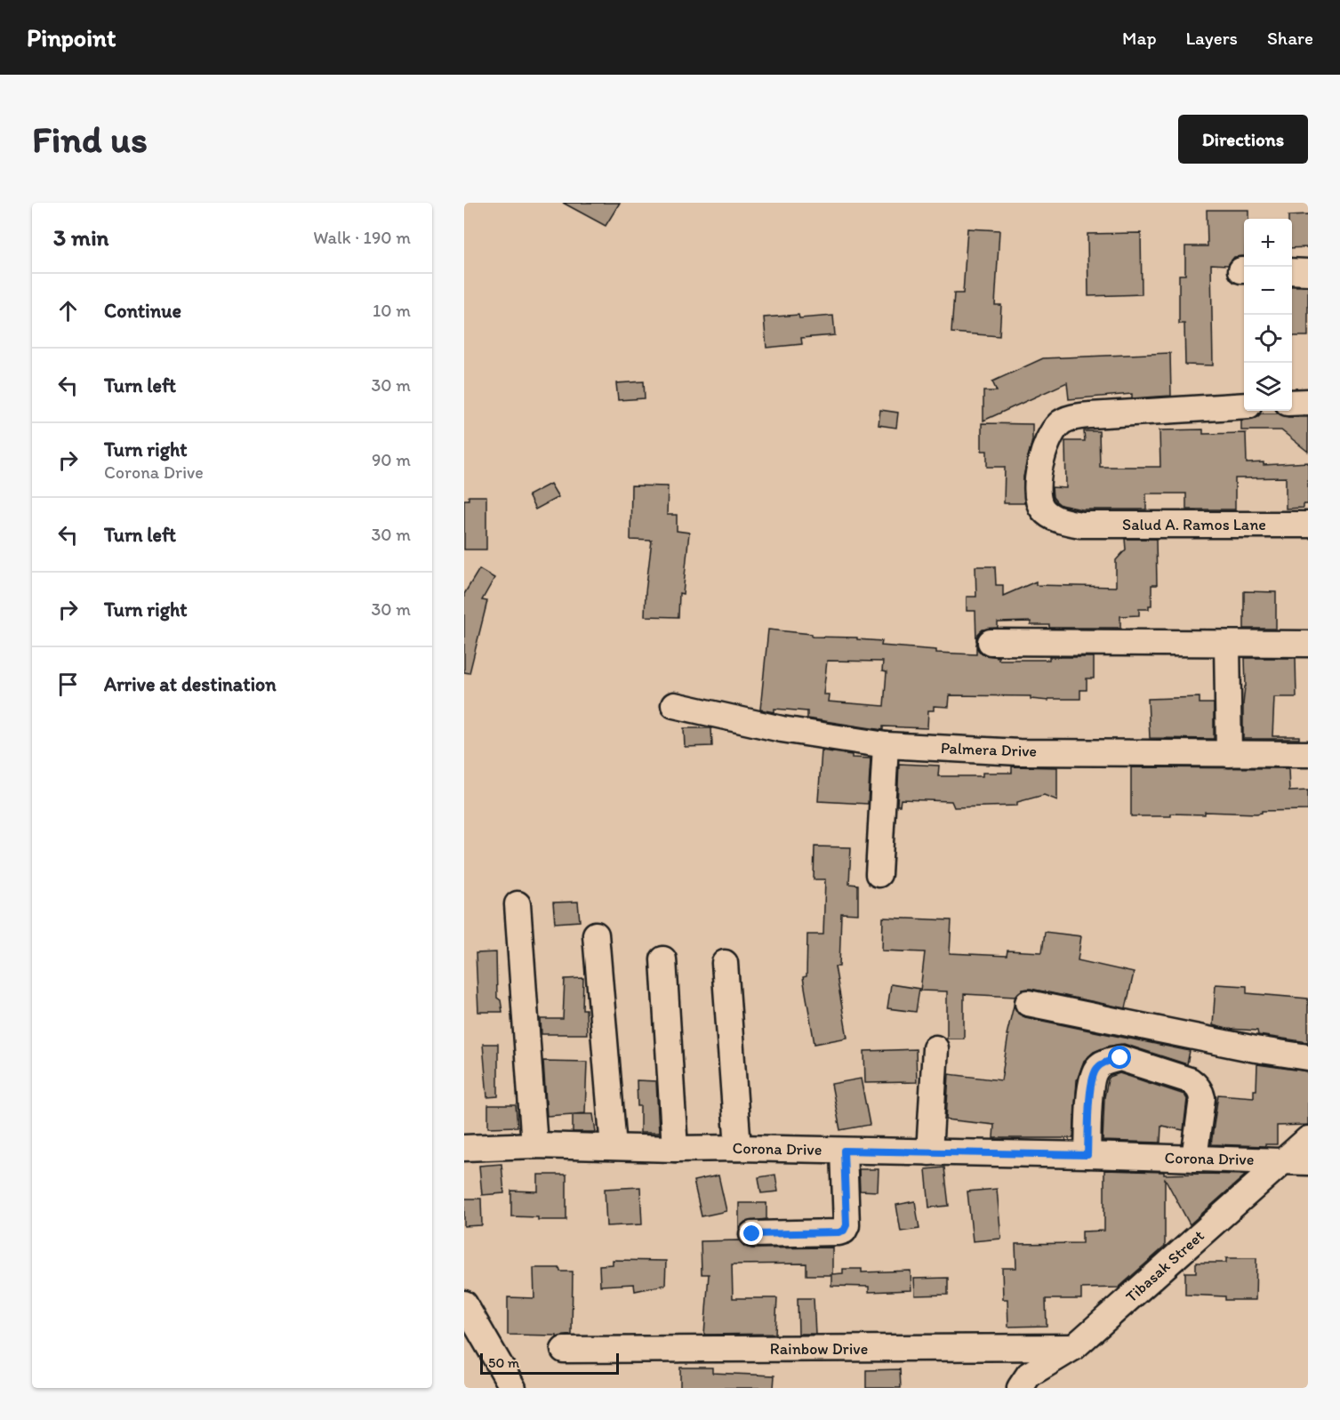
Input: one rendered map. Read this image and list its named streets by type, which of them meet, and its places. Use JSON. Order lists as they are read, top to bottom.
{
  "streets": {
    "street": [
      "Salud A. Ramos Lane",
      "Palmera Drive",
      "Corona Drive",
      "Tibasak Street",
      "Rainbow Drive"
    ]
  },
  "crossings": [
    ["Corona Drive", "Tibasak Street"],
    ["Tibasak Street", "Rainbow Drive"]
  ],
  "scale_bar": "50 m",
  "page": {
    "header": "Pinpoint",
    "nav": ["Map", "Layers", "Share"],
    "buttons": "Directions",
    "title": "Find us",
    "heading": ["3 min", "Walk · 190 m"],
    "map_buttons": ["+", "−"],
    "list": [
      ["Continue", "10 m"],
      ["Turn left", "30 m"],
      ["Turn right", "Corona Drive", "90 m"],
      ["Turn left", "30 m"],
      ["Turn right", "30 m"],
      "Arrive at destination"
    ],
    "scale": "50 m"
  }
}
